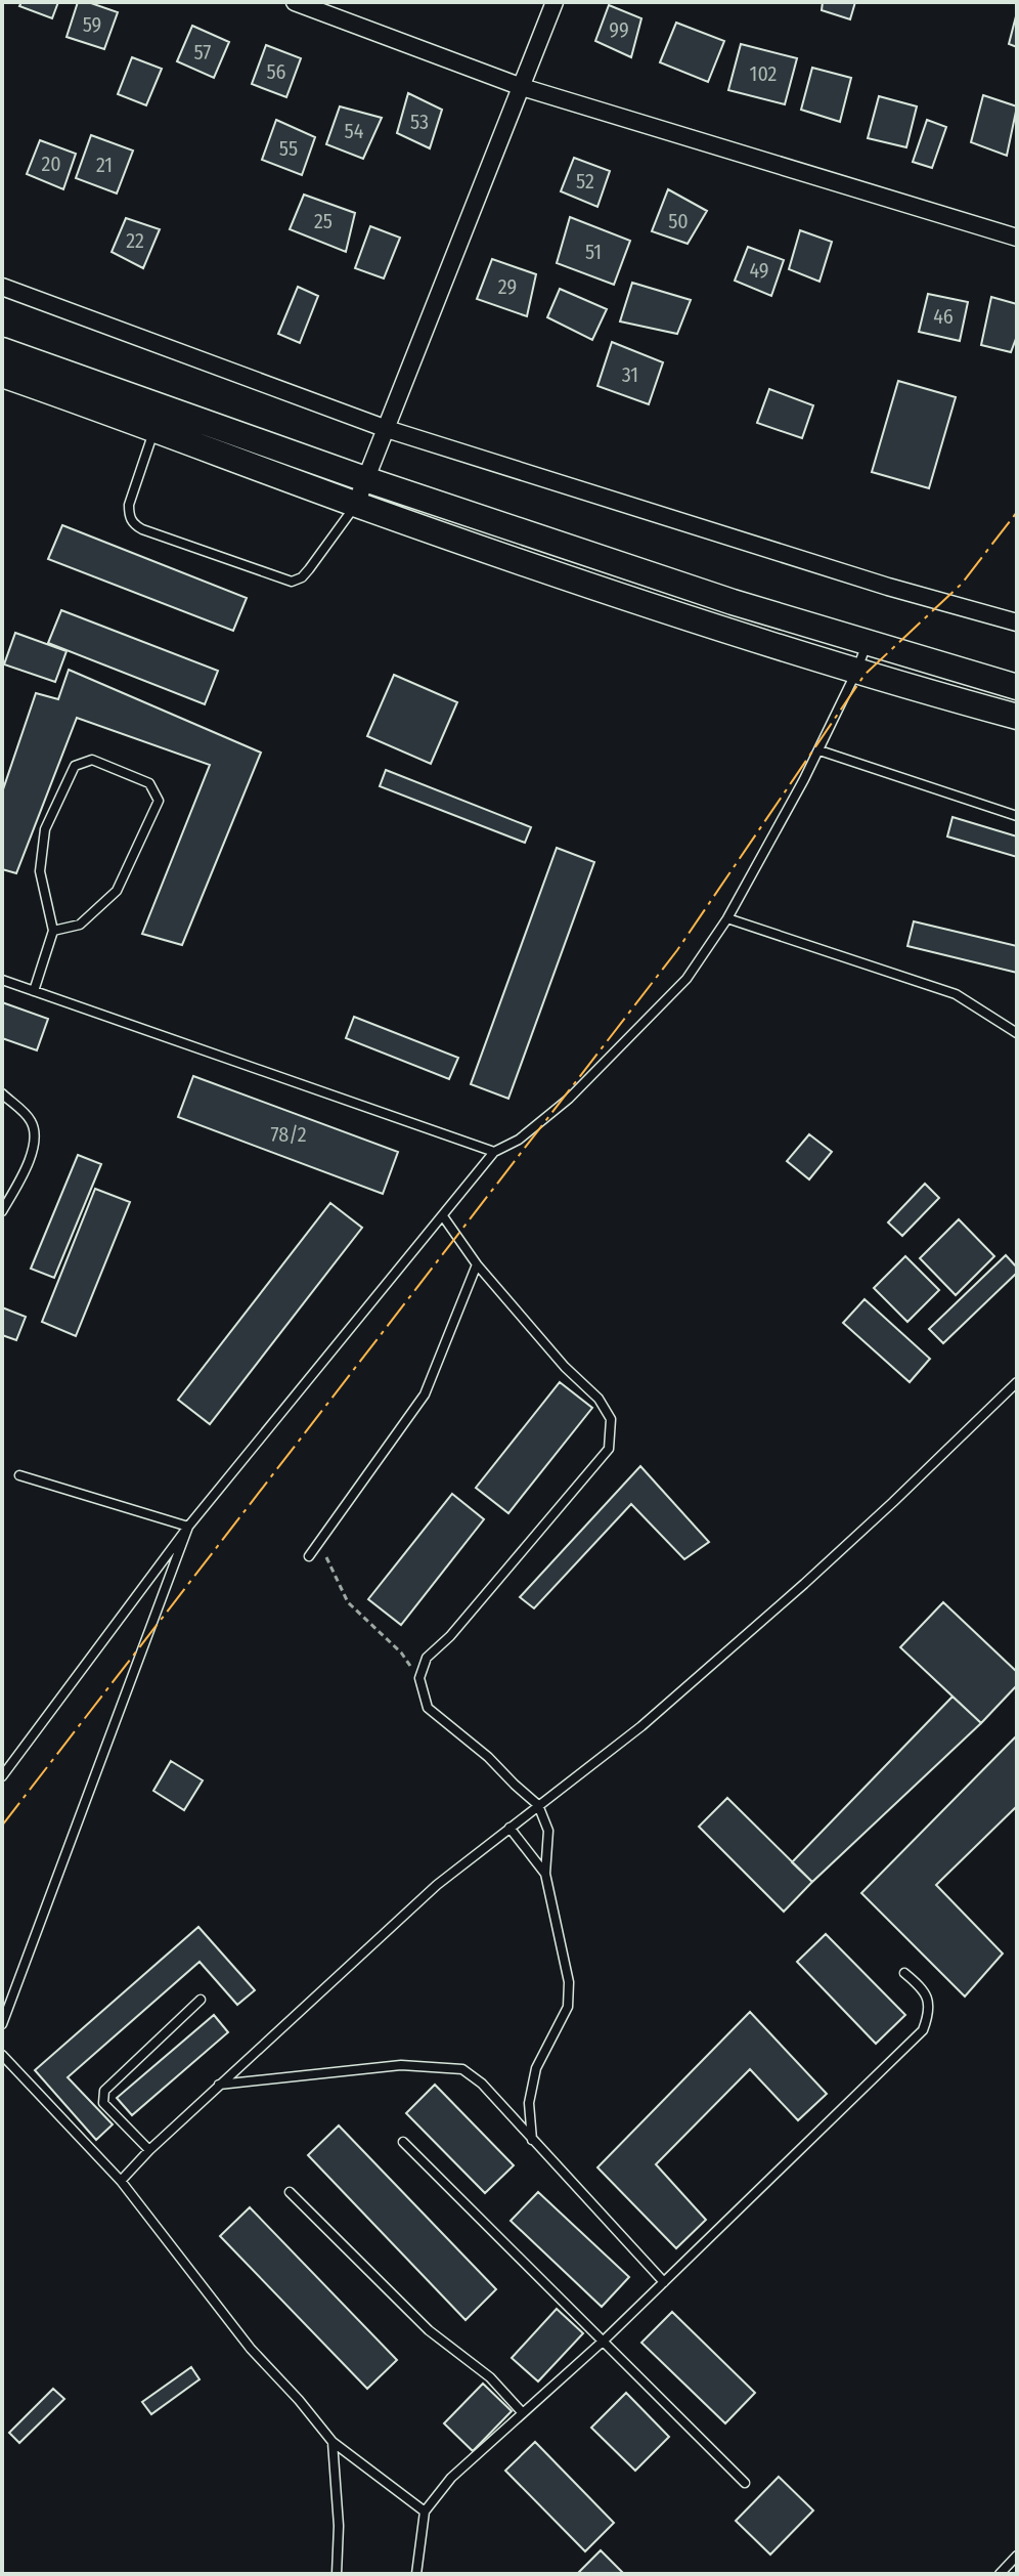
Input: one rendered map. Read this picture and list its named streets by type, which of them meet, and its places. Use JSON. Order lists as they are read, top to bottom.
{
  "house_numbers": [
    "59",
    "99",
    "57",
    "56",
    "102",
    "53",
    "54",
    "55",
    "20",
    "21",
    "52",
    "25",
    "50",
    "22",
    "51",
    "49",
    "29",
    "46",
    "31",
    "78/2"
  ]
}
